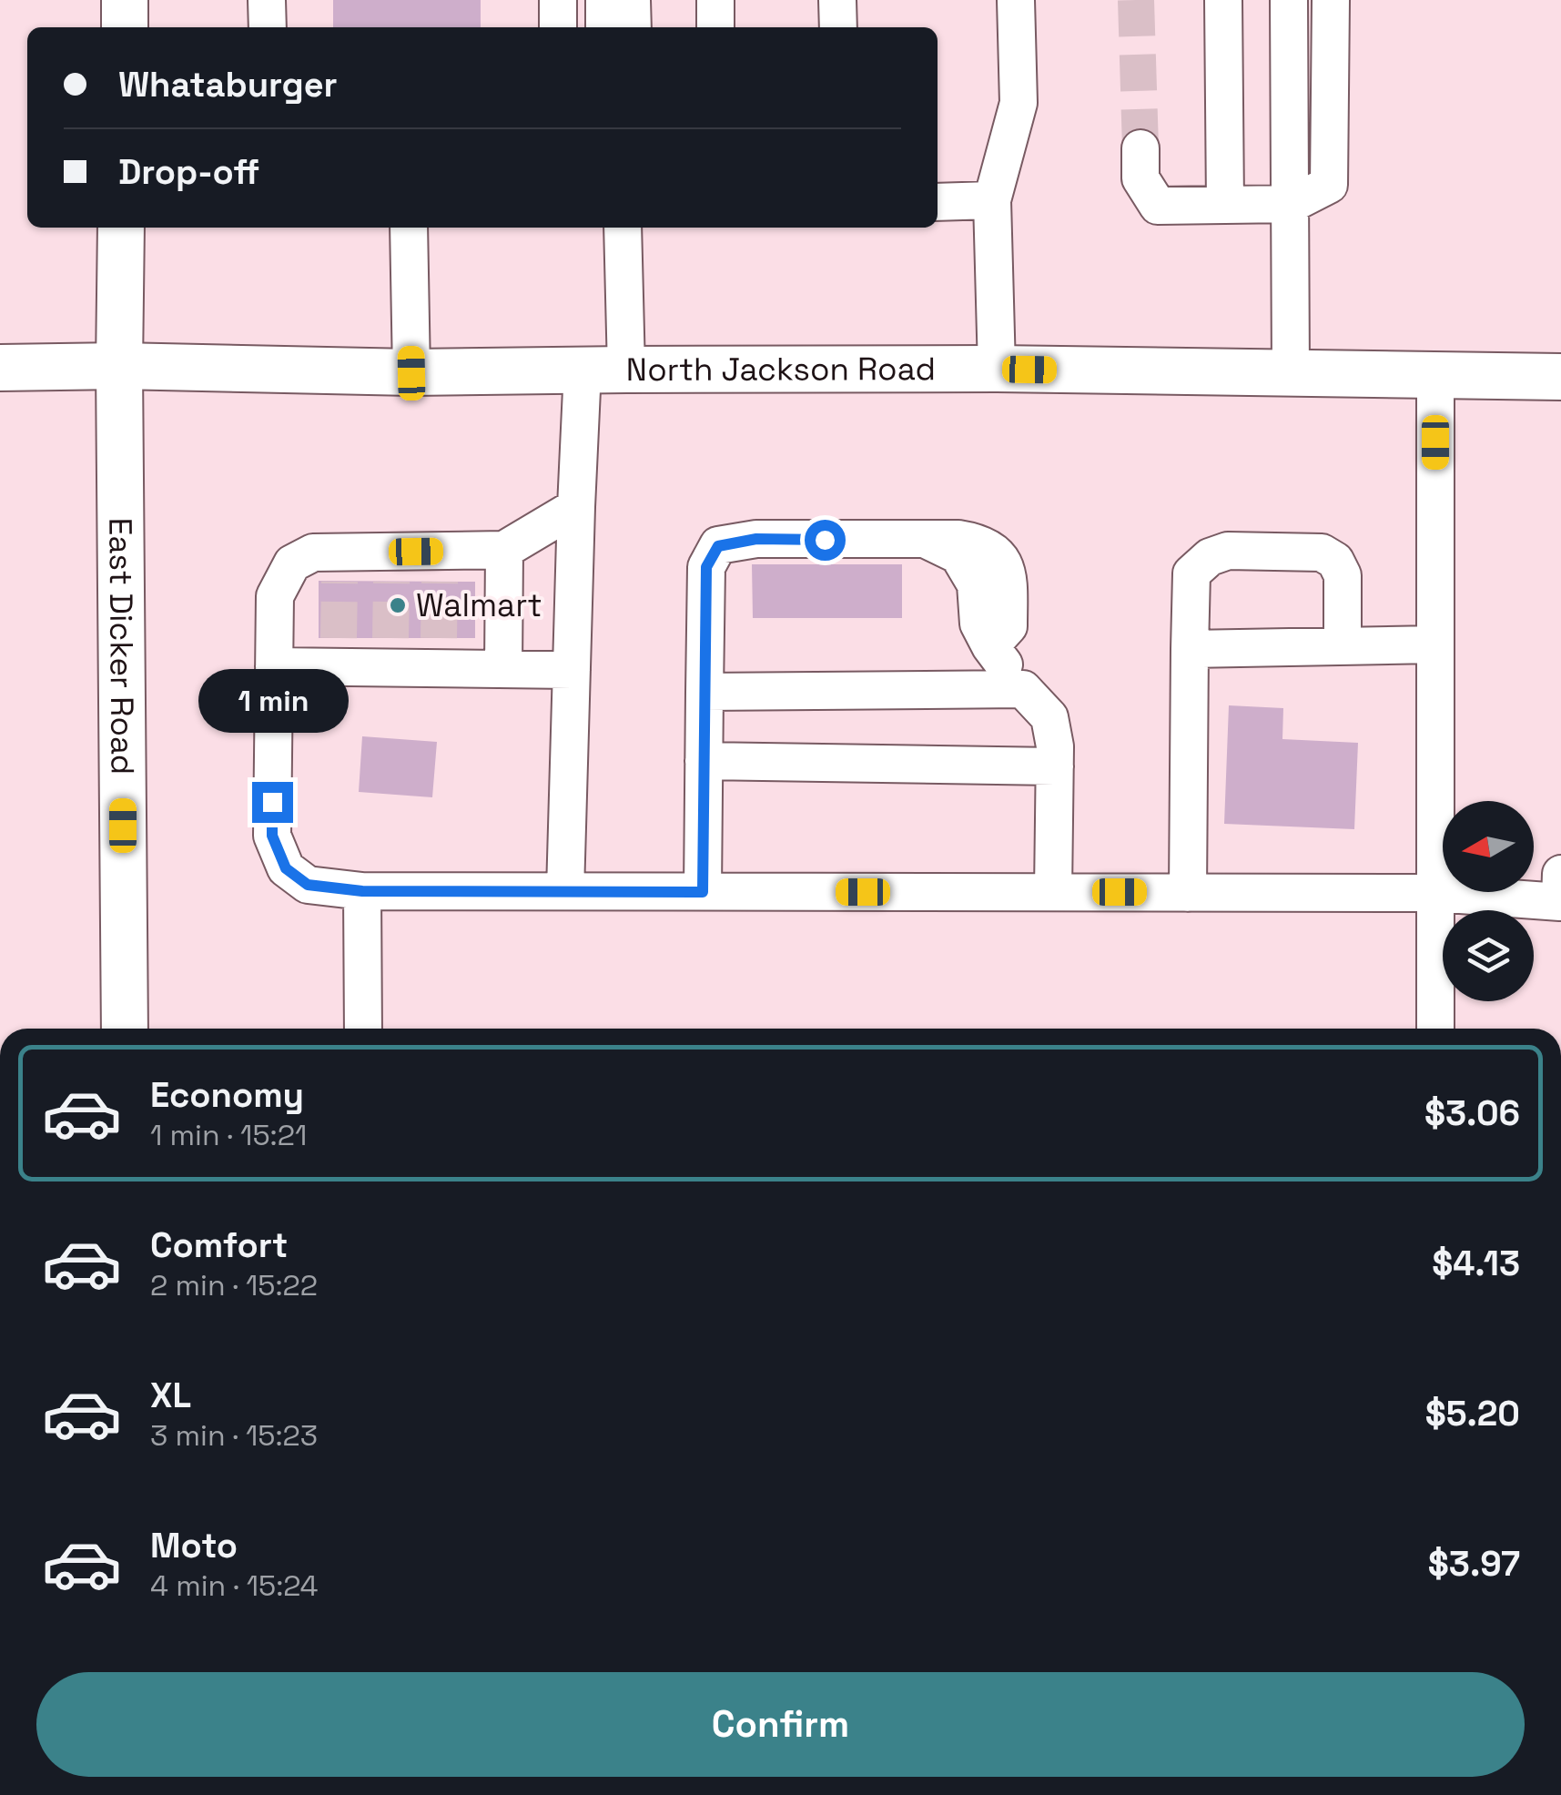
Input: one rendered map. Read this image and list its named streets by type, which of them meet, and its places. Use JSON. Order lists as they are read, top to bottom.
{
  "streets": {
    "main road": ["North Jackson Road", "East Dicker Road"]
  },
  "crossings": [
    ["North Jackson Road", "East Dicker Road"]
  ],
  "places": ["Walmart"],
  "north": "left",
  "page": {
    "banner": ["Whataburger", "Drop-off"],
    "bubble": "1 min",
    "list": [
      {
        "name": "Economy",
        "note": "1 min · 15:21",
        "value": "$3.06"
      },
      {
        "name": "Comfort",
        "note": "2 min · 15:22",
        "value": "$4.13"
      },
      {
        "name": "XL",
        "note": "3 min · 15:23",
        "value": "$5.20"
      },
      {
        "name": "Moto",
        "note": "4 min · 15:24",
        "value": "$3.97"
      }
    ],
    "buttons": "Confirm"
  }
}
